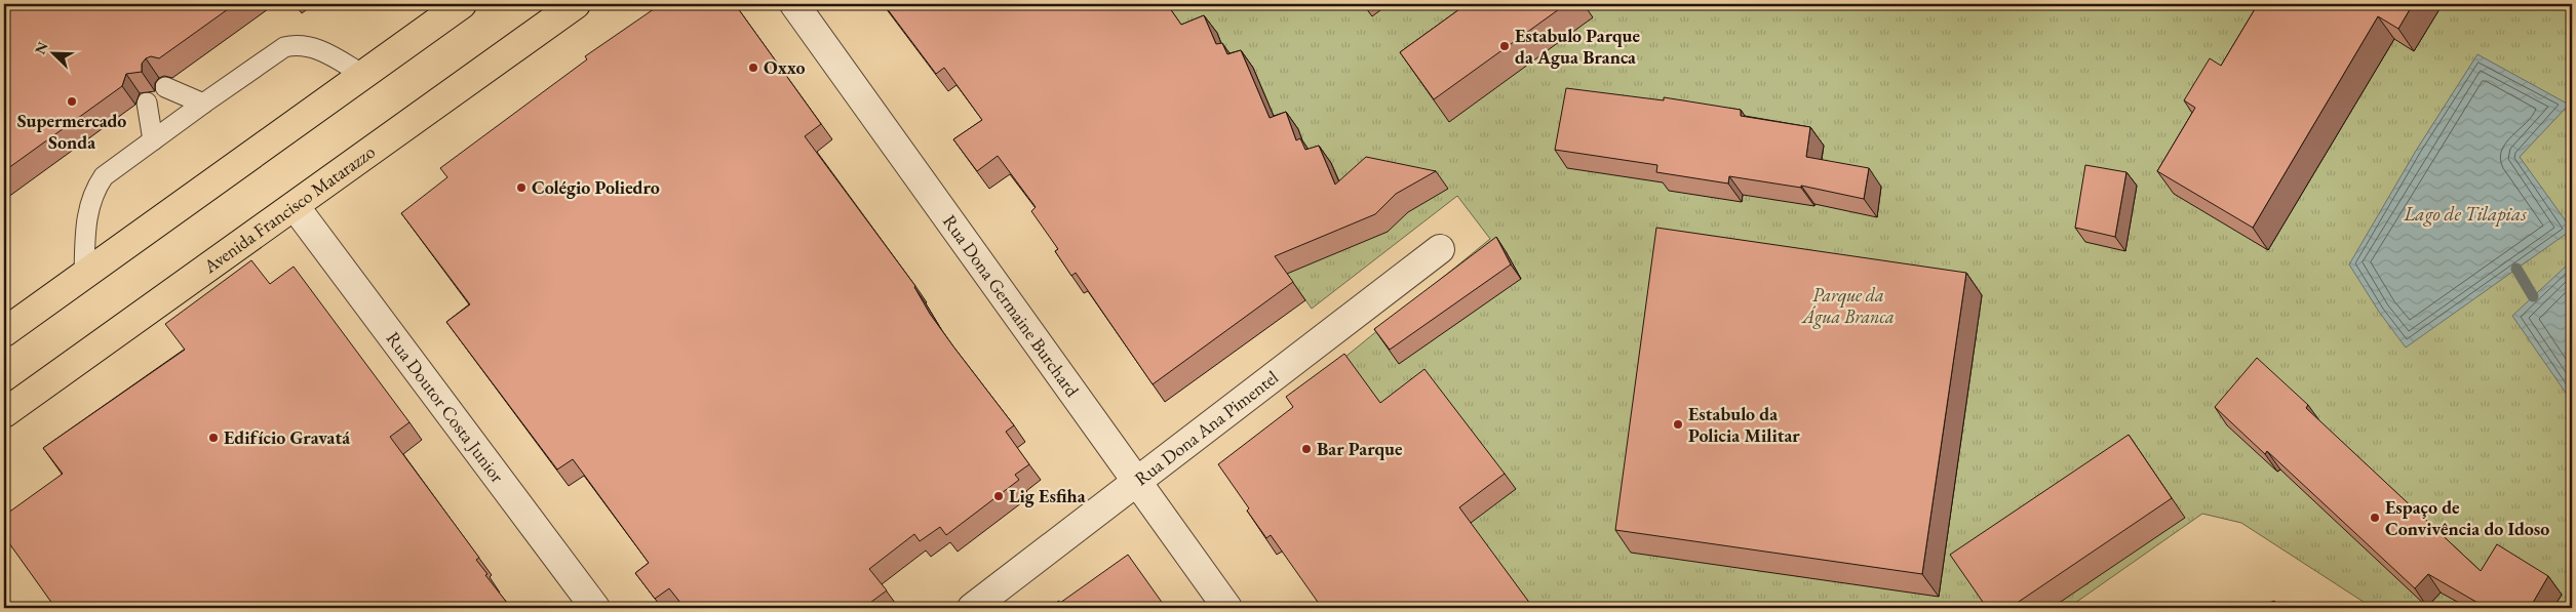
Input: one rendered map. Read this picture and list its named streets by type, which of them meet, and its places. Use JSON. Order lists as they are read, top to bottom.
{
  "streets": {
    "main road": ["Avenida Francisco Matarazzo"],
    "street": ["Rua Dona Germaine Burchard", "Rua Doutor Costa Junior", "Rua Dona Ana Pimentel"]
  },
  "crossings": [
    ["Avenida Francisco Matarazzo", "Rua Doutor Costa Junior"],
    ["Rua Dona Germaine Burchard", "Rua Dona Ana Pimentel"]
  ],
  "water": ["Lago de Tilapias"],
  "parks": ["Parque da Água Branca"],
  "places": [
    "Estabulo Parque da Agua Branca",
    "Oxxo",
    "Supermercado Sonda",
    "Colégio Poliedro",
    "Estabulo da Policia Militar",
    "Edifício Gravatá",
    "Bar Parque",
    "Lig Esfiha",
    "Espaço de Convivência do Idoso"
  ],
  "north": "top left"
}
